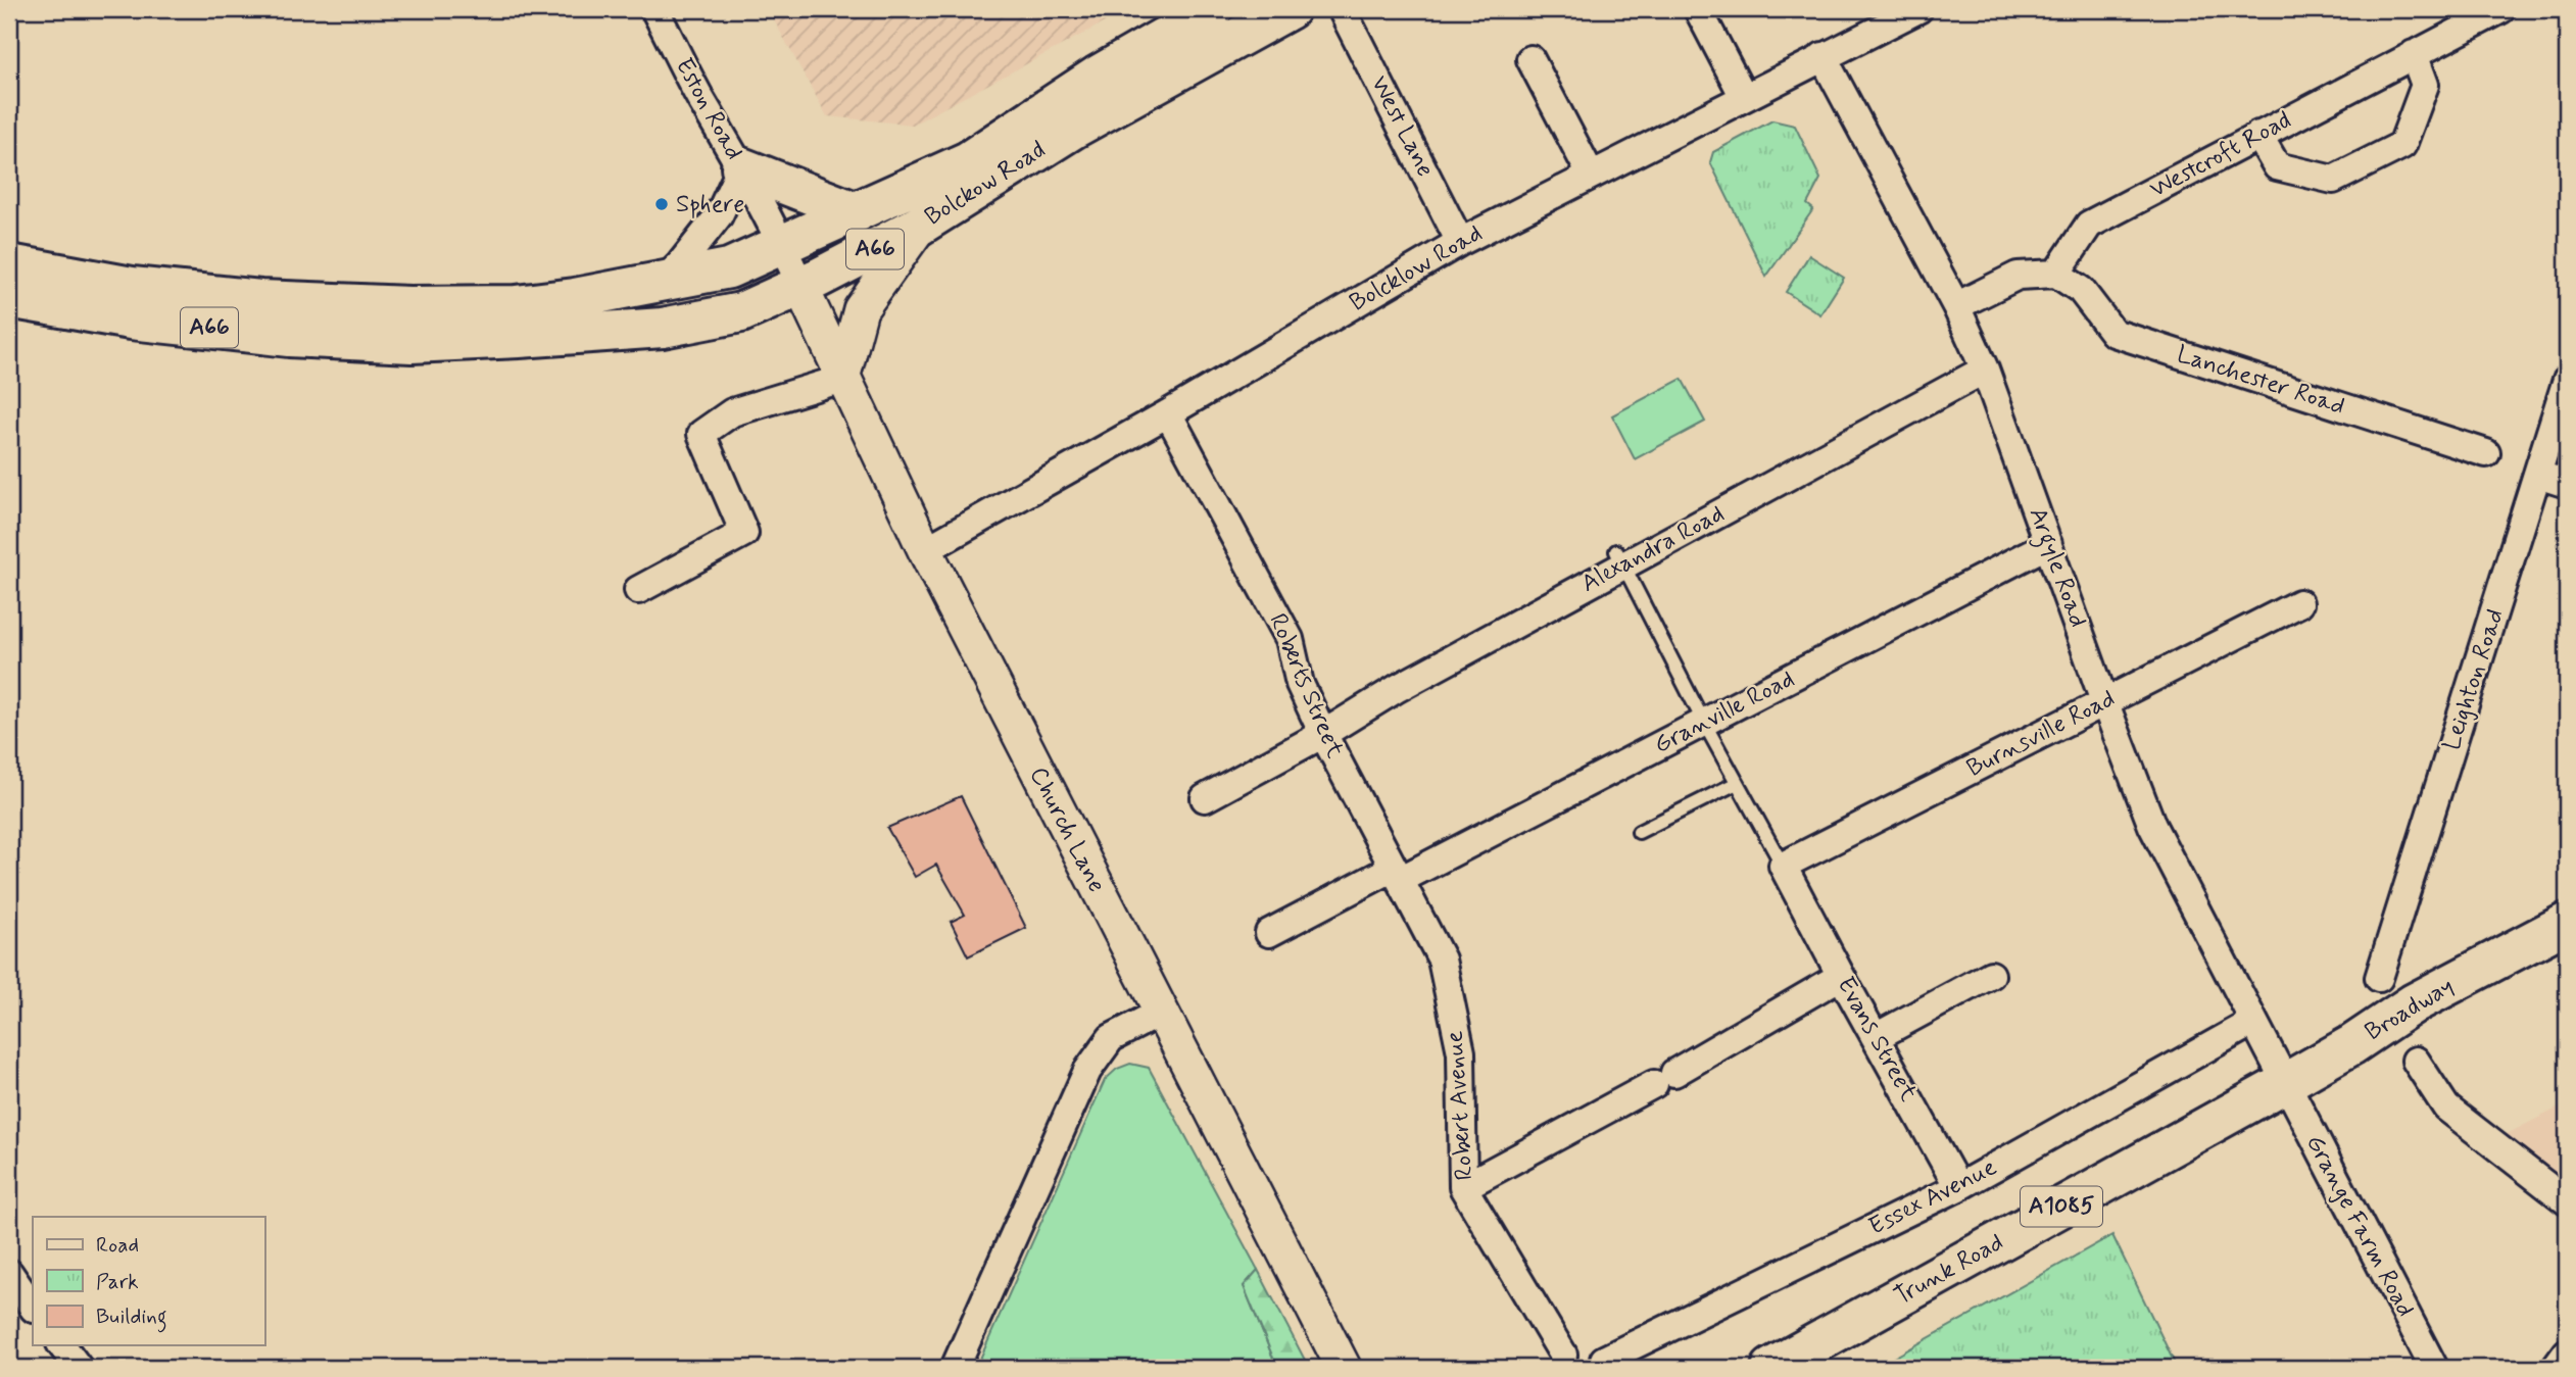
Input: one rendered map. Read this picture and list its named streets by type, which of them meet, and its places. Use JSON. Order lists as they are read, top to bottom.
{
  "streets": {
    "main road": [
      "Bolckow Road",
      "A66",
      "Broadway",
      "A1085",
      "Trunk Road"
    ],
    "street": [
      "Eston Road",
      "West Lane",
      "Westcroft Road",
      "Bolcklow Road",
      "Lanchester Road",
      "Alexandra Road",
      "Argyle Road",
      "Leighton Road",
      "Roberts Street",
      "Granville Road",
      "Burnsville Road",
      "Church Lane",
      "Evans Street",
      "Robert Avenue",
      "Essex Avenue",
      "Grange Farm Road"
    ]
  },
  "crossings": [
    ["Eston Road", "Bolckow Road"],
    ["Eston Road", "A66"],
    ["Eston Road", "Church Lane"],
    ["West Lane", "Bolcklow Road"],
    ["Westcroft Road", "Lanchester Road"],
    ["Bolckow Road", "A66"],
    ["Bolckow Road", "Church Lane"],
    ["Bolcklow Road", "Argyle Road"],
    ["Bolcklow Road", "Roberts Street"],
    ["Bolcklow Road", "Church Lane"],
    ["Alexandra Road", "Argyle Road"],
    ["Alexandra Road", "Roberts Street"],
    ["Argyle Road", "Granville Road"],
    ["Argyle Road", "Burnsville Road"],
    ["Argyle Road", "Essex Avenue"],
    ["Argyle Road", "Grange Farm Road"],
    ["Argyle Road", "Trunk Road"],
    ["Roberts Street", "Granville Road"],
    ["Roberts Street", "Robert Avenue"],
    ["Burnsville Road", "Evans Street"],
    ["Broadway", "Trunk Road"],
    ["Evans Street", "Essex Avenue"],
    ["Grange Farm Road", "Trunk Road"]
  ],
  "places": ["Sphere"],
  "legend": ["Road", "Park", "Building"]
}
